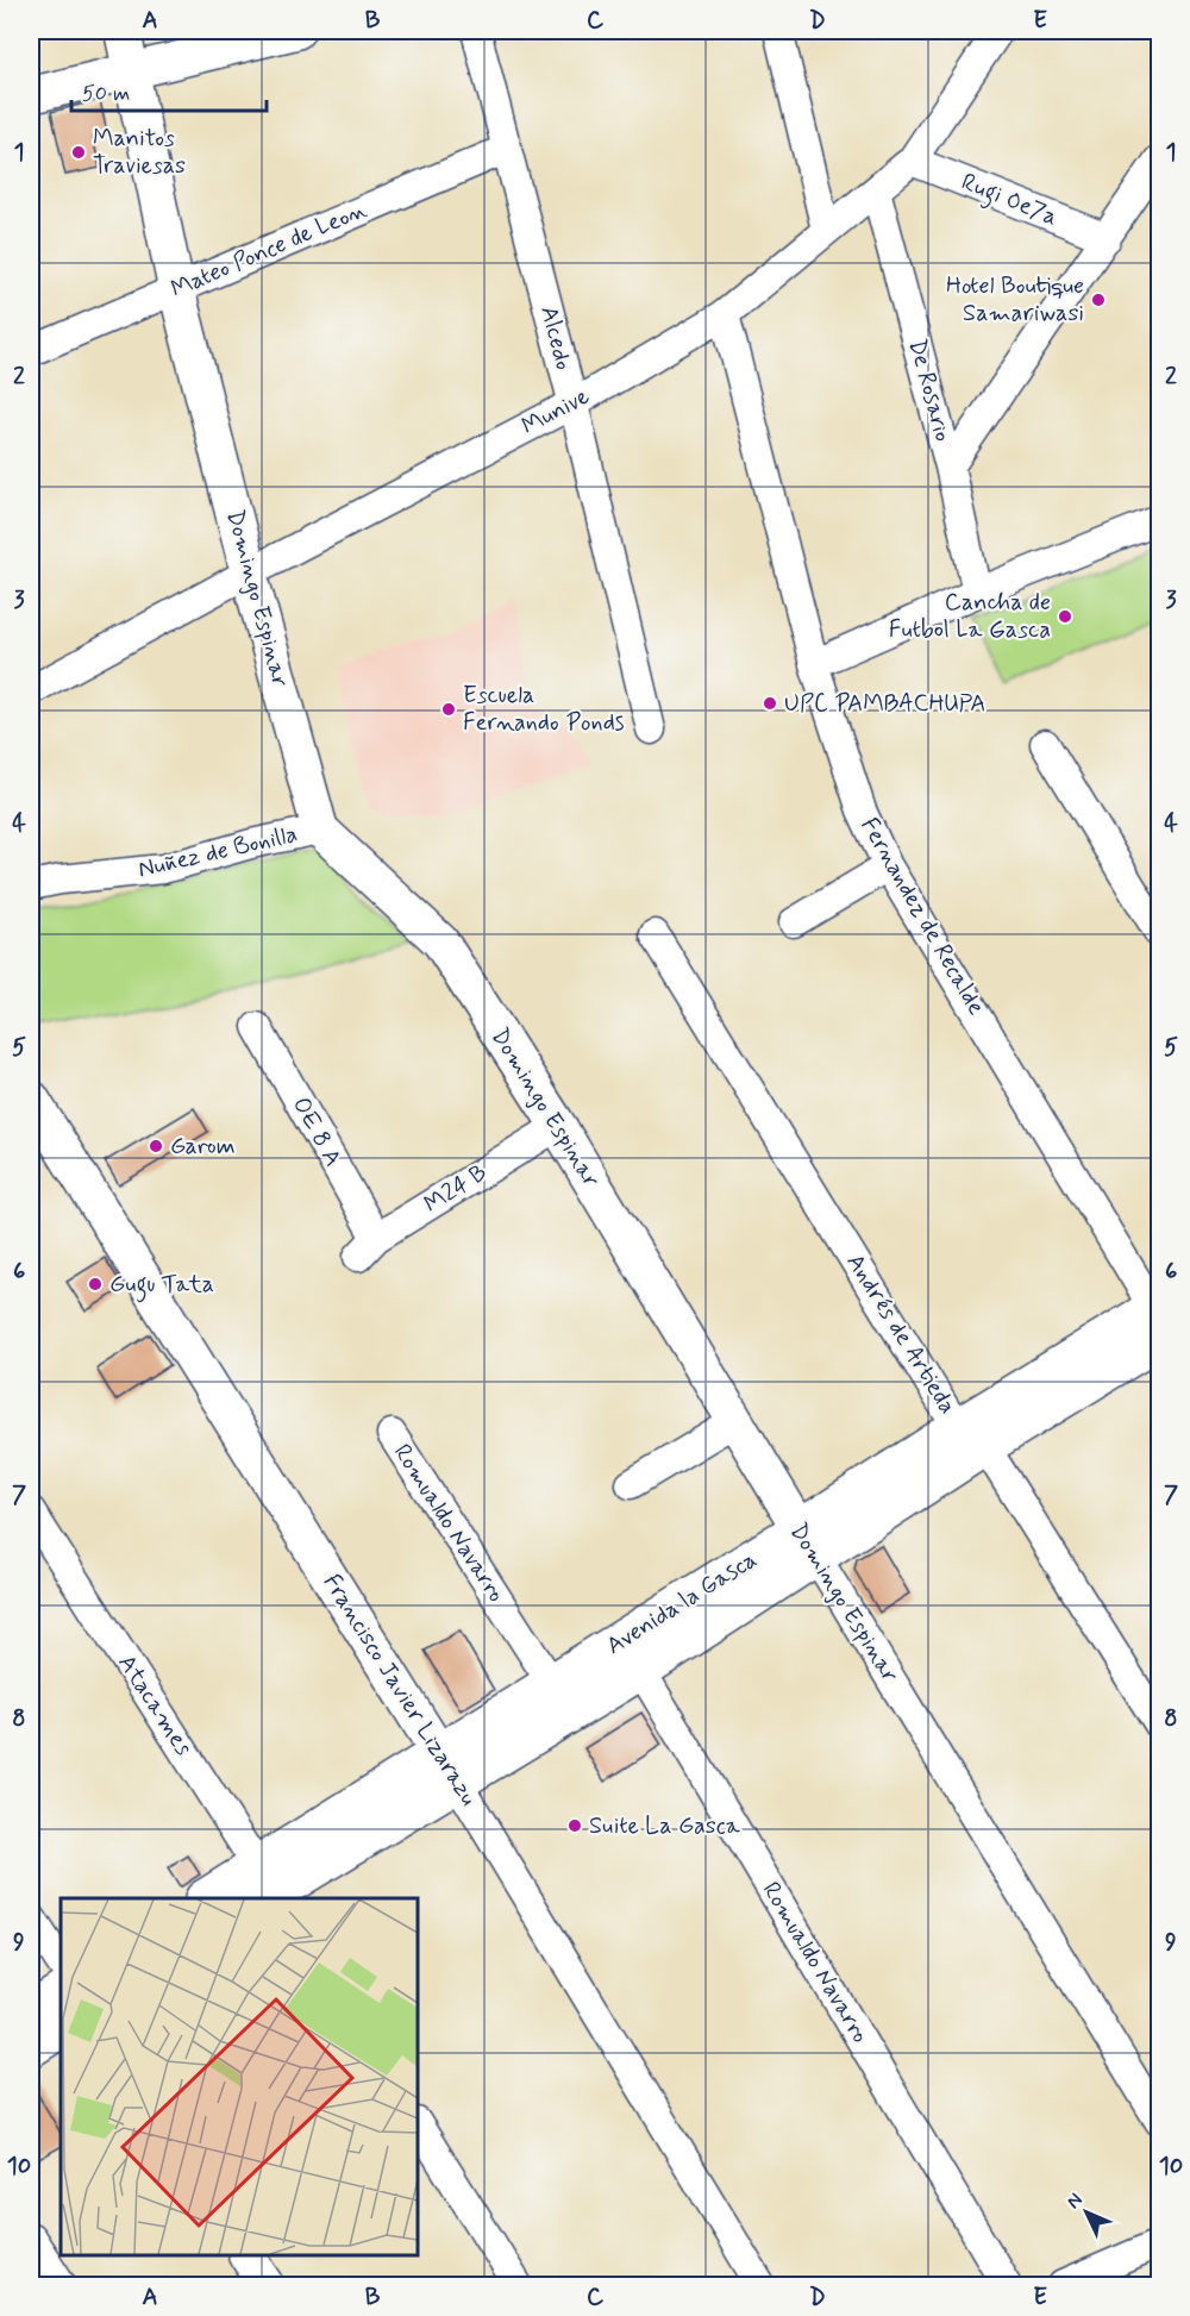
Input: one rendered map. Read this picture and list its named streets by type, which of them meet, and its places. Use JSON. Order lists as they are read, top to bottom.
{
  "streets": {
    "main road": ["Avenida la Gasca"],
    "street": [
      "Rugi Oe7a",
      "Mateo Ponce de Leon",
      "Alcedo",
      "De Rosario",
      "Munive",
      "Domingo Espinar",
      "Nuñez de Bonilla",
      "Fernandez de Recalde",
      "OE 8 A",
      "M24 B",
      "Andrés de Artieda",
      "Romualdo Navarro",
      "Francisco Javier Lizarazu",
      "Atacames"
    ]
  },
  "crossings": [
    ["Rugi Oe7a", "Munive"],
    ["Mateo Ponce de Leon", "Alcedo"],
    ["Mateo Ponce de Leon", "Domingo Espinar"],
    ["Alcedo", "Munive"],
    ["De Rosario", "Munive"],
    ["Munive", "Domingo Espinar"],
    ["Munive", "Fernandez de Recalde"],
    ["Domingo Espinar", "Nuñez de Bonilla"],
    ["Domingo Espinar", "M24 B"],
    ["Domingo Espinar", "Avenida la Gasca"],
    ["Fernandez de Recalde", "Avenida la Gasca"],
    ["OE 8 A", "M24 B"],
    ["Andrés de Artieda", "Avenida la Gasca"],
    ["Romualdo Navarro", "Avenida la Gasca"],
    ["Avenida la Gasca", "Francisco Javier Lizarazu"],
    ["Avenida la Gasca", "Atacames"]
  ],
  "places": [
    "Manitos Traviesas",
    "Hotel Boutique Samariwasi",
    "Cancha de Futbol La Gasca",
    "UPC PAMBACHUPA",
    "Escuela Fernando Ponds",
    "Garom",
    "Gugu Tata",
    "Suite La Gasca"
  ],
  "scale_bar": "50 m",
  "north": "top left",
  "grid": {
    "columns": [
      "A",
      "B",
      "C",
      "D",
      "E"
    ],
    "rows": [
      "1",
      "2",
      "3",
      "4",
      "5",
      "6",
      "7",
      "8",
      "9",
      "10"
    ]
  }
}
